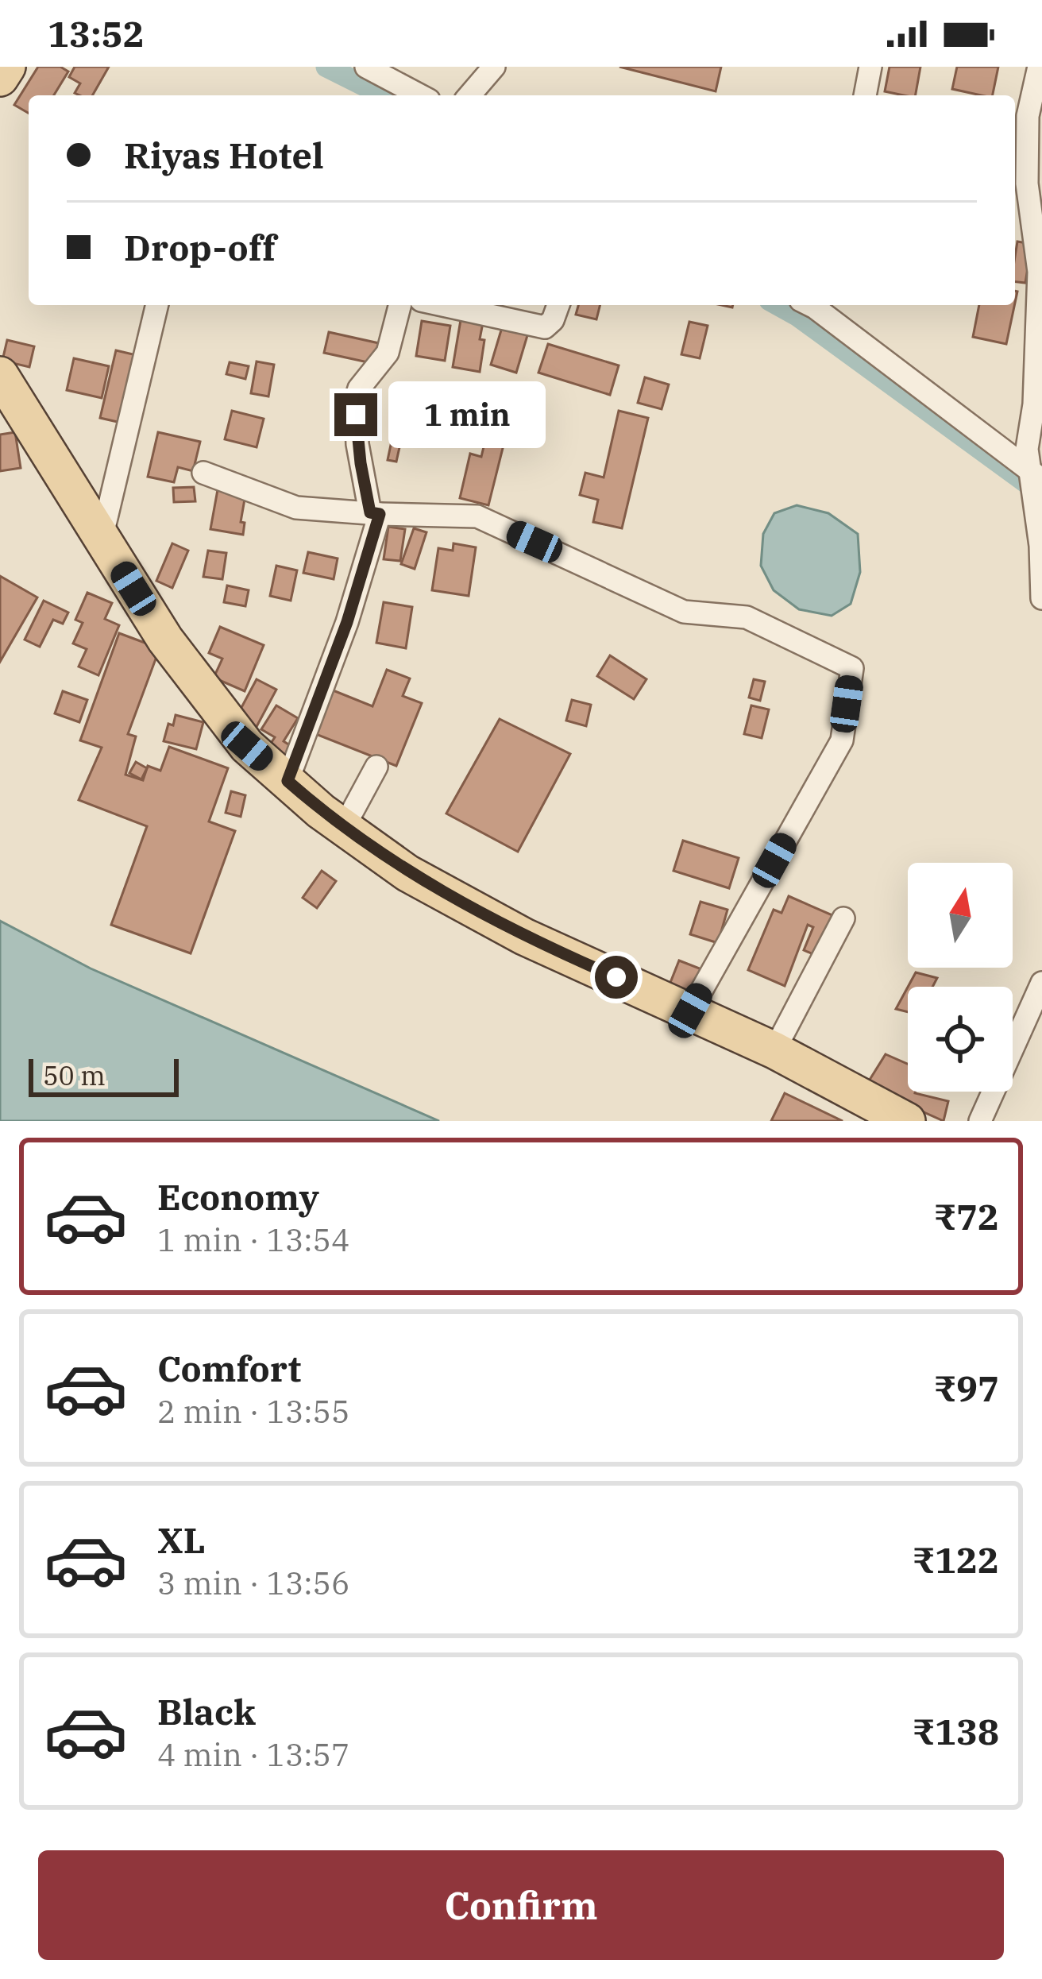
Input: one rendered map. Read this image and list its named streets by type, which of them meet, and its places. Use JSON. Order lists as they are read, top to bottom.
{
  "scale_bar": "50 m",
  "north": "top",
  "page": {
    "status": "13:52",
    "banner": ["Riyas Hotel", "Drop-off"],
    "bubble": "1 min",
    "scale": "50 m",
    "list": [
      {
        "name": "Economy",
        "note": "1 min · 13:54",
        "value": "₹72"
      },
      {
        "name": "Comfort",
        "note": "2 min · 13:55",
        "value": "₹97"
      },
      {
        "name": "XL",
        "note": "3 min · 13:56",
        "value": "₹122"
      },
      {
        "name": "Black",
        "note": "4 min · 13:57",
        "value": "₹138"
      }
    ],
    "buttons": "Confirm"
  }
}
